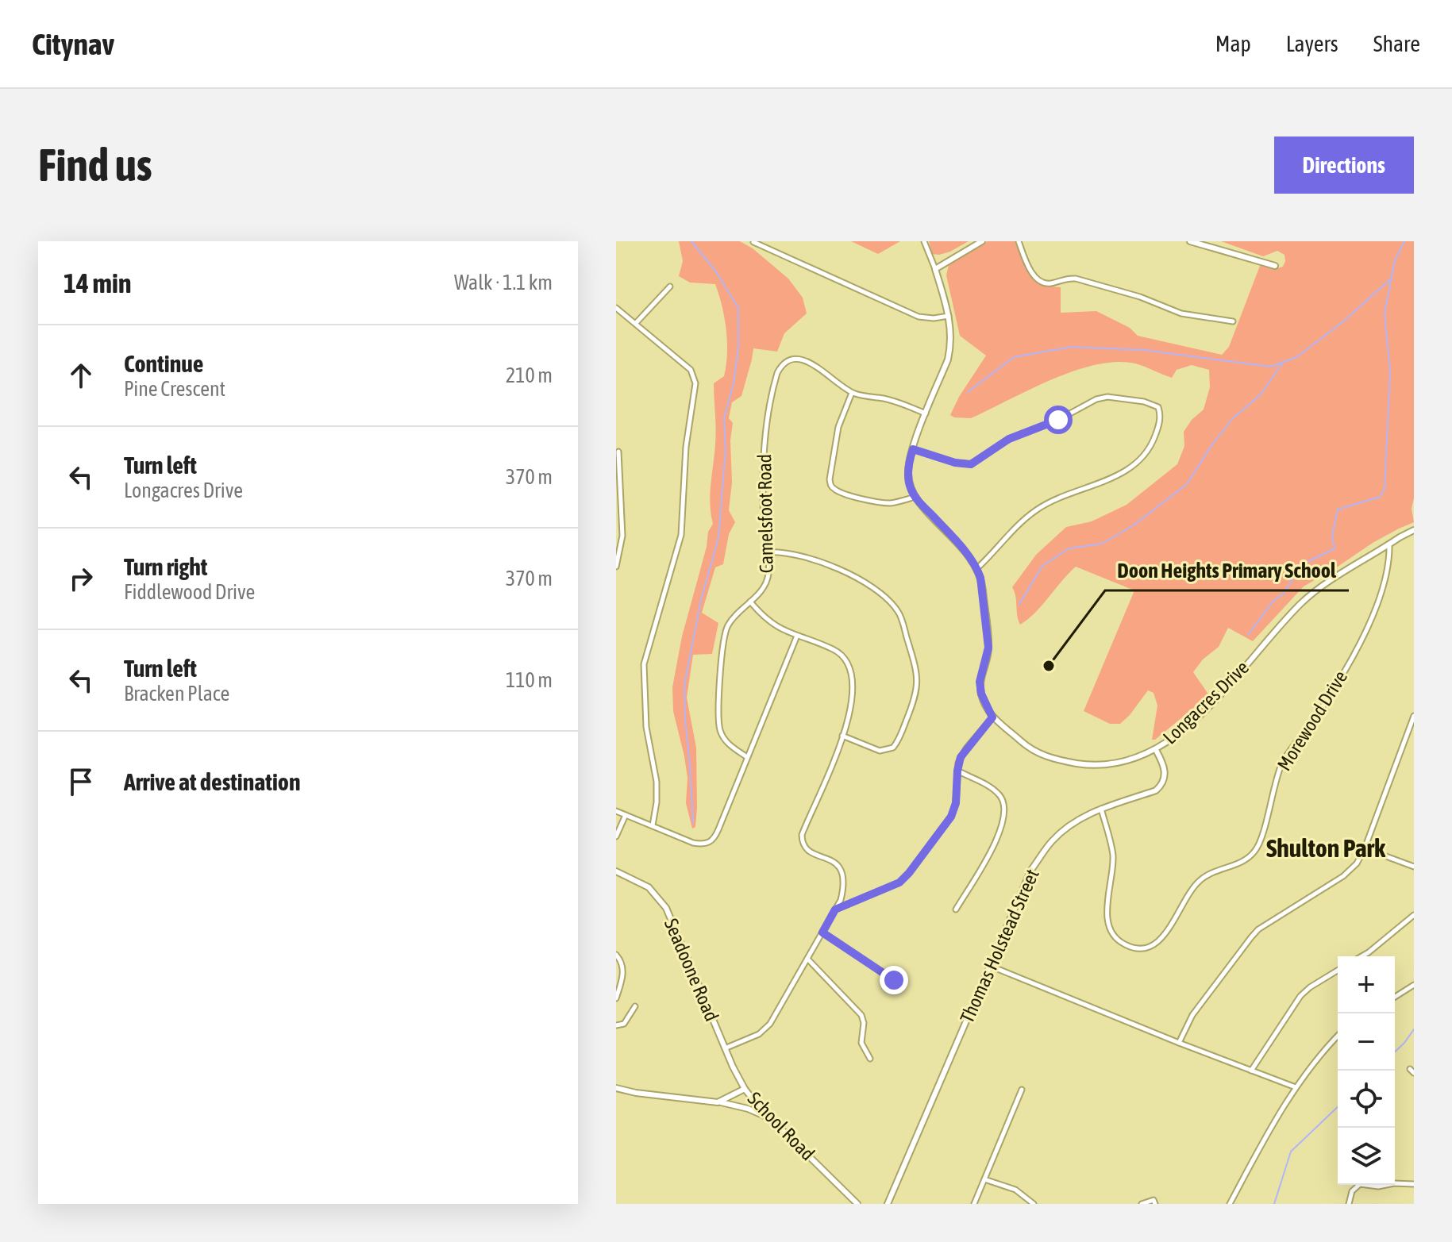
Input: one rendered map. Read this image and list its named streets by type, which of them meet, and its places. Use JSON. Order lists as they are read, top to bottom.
{
  "streets": {
    "street": [
      "Camelsfoot Road",
      "Longacres Drive",
      "Morewood Drive",
      "Thomas Holstead Street",
      "Seadoone Road",
      "School Road"
    ]
  },
  "crossings": [
    ["Longacres Drive", "Morewood Drive"],
    ["Longacres Drive", "Thomas Holstead Street"],
    ["Morewood Drive", "Thomas Holstead Street"],
    ["Seadoone Road", "School Road"]
  ],
  "districts": ["Shulton Park"],
  "places": ["Doon Heights Primary School"],
  "page": {
    "header": "Citynav",
    "nav": ["Map", "Layers", "Share"],
    "buttons": "Directions",
    "title": "Find us",
    "heading": ["14 min", "Walk · 1.1 km"],
    "list": [
      ["Continue", "Pine Crescent", "210 m"],
      ["Turn left", "Longacres Drive", "370 m"],
      ["Turn right", "Fiddlewood Drive", "370 m"],
      ["Turn left", "Bracken Place", "110 m"],
      "Arrive at destination"
    ],
    "map_buttons": ["+", "−"]
  }
}
